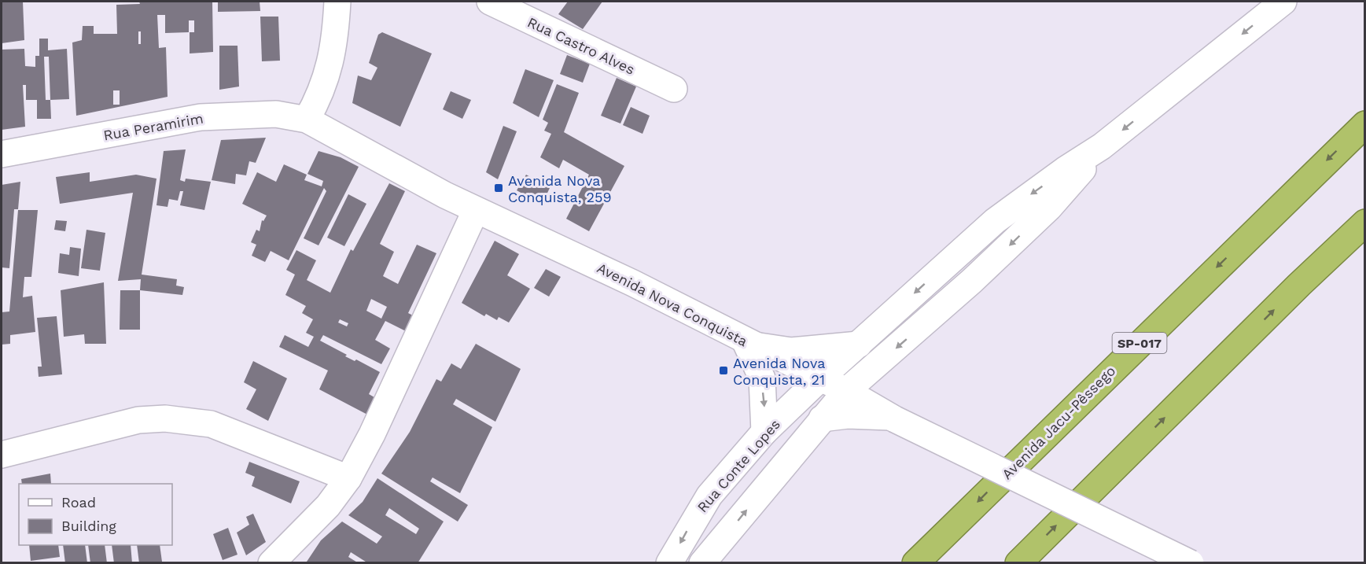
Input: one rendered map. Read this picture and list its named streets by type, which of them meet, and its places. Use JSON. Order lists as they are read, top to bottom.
{
  "streets": {
    "highway": ["SP-017", "Avenida Jacu-Pêssego"],
    "street": [
      "Rua Castro Alves",
      "Rua Peramirim",
      "Avenida Nova Conquista",
      "Rua Conte Lopes"
    ]
  },
  "crossings": [
    ["Rua Peramirim", "Avenida Nova Conquista"],
    ["Avenida Nova Conquista", "Rua Conte Lopes"]
  ],
  "places": {
    "transit": ["Avenida Nova Conquista, 259", "Avenida Nova Conquista, 21"]
  },
  "legend": ["Road", "Building"]
}
